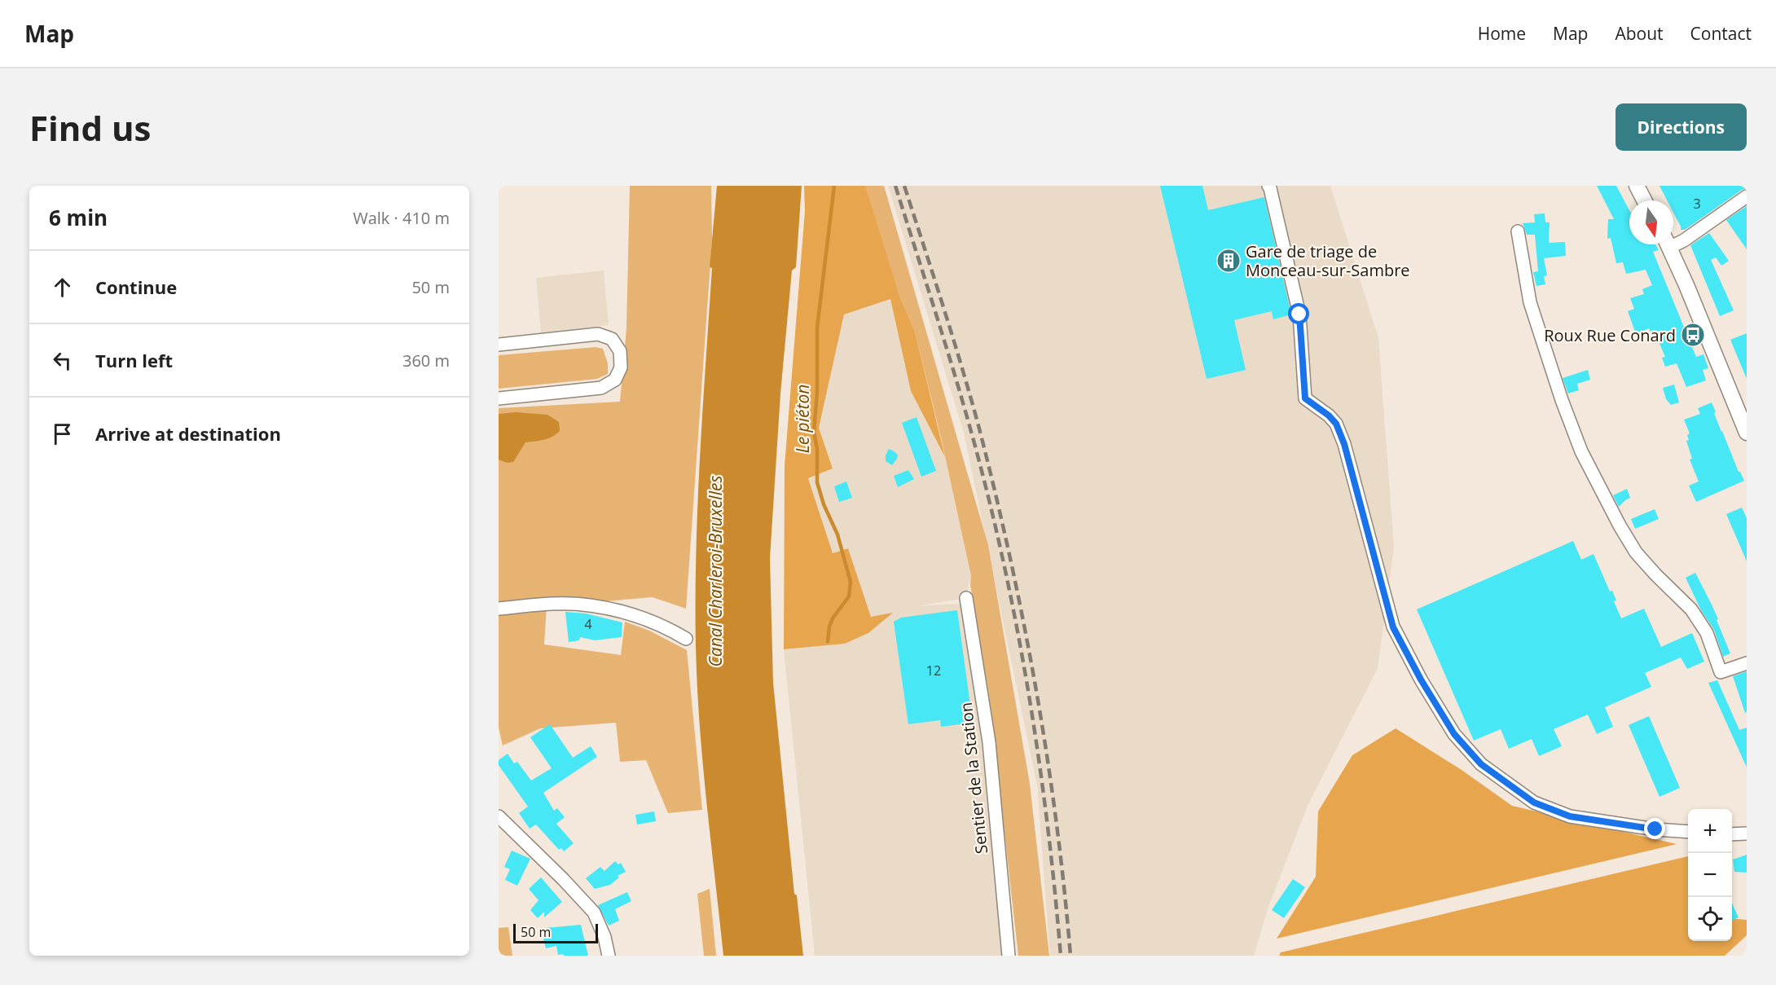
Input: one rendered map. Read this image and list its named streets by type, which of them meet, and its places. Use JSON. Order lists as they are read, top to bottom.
{
  "streets": {
    "street": ["Sentier de la Station"]
  },
  "water": ["Le piéton", "Canal Charleroi-Bruxelles"],
  "places": {
    "building": ["Gare de triage de Monceau-sur-Sambre"],
    "bus stop": ["Roux Rue Conard"]
  },
  "house_numbers": ["3", "4", "12"],
  "scale_bar": "50 m",
  "north": "bottom",
  "page": {
    "header": "Map",
    "nav": [
      "Home",
      "Map",
      "About",
      "Contact"
    ],
    "buttons": "Directions",
    "title": "Find us",
    "heading": ["6 min", "Walk · 410 m"],
    "list": [
      ["Continue", "50 m"],
      ["Turn left", "360 m"],
      "Arrive at destination"
    ],
    "map_buttons": ["+", "−"],
    "scale": "50 m"
  }
}
